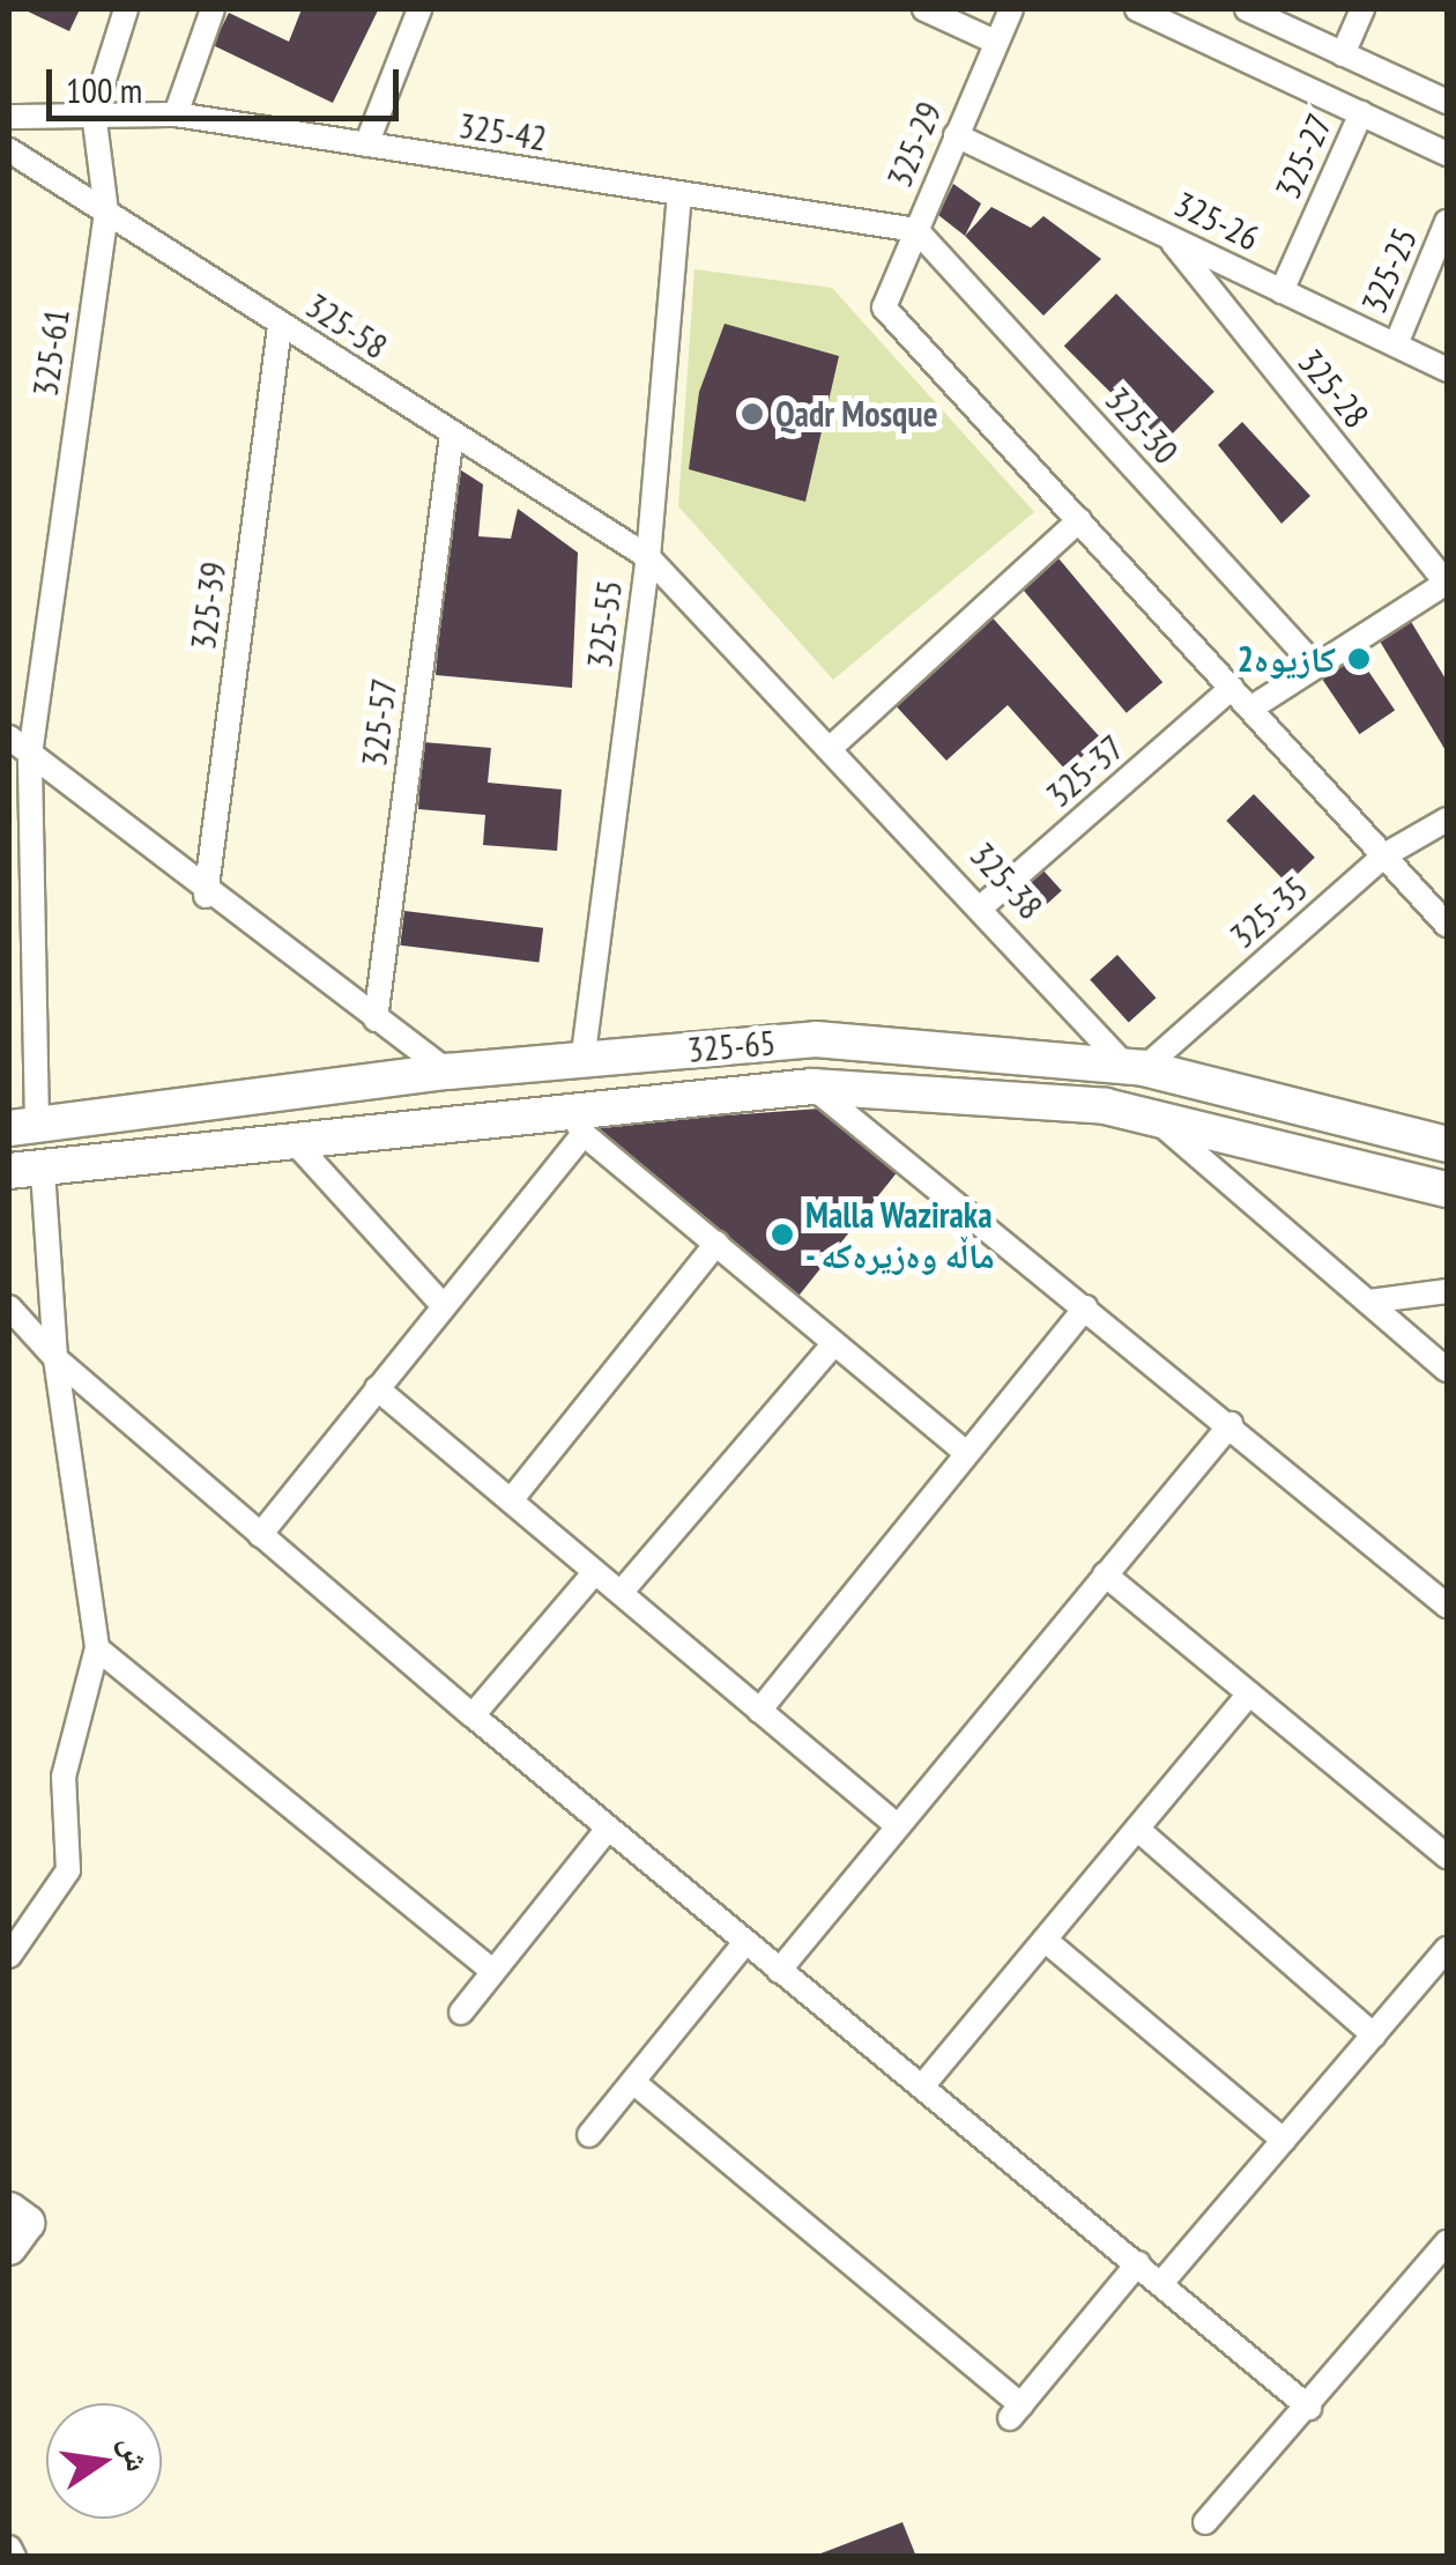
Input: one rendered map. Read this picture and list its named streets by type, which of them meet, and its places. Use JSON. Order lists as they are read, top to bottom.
{
  "streets": {
    "street": [
      "325-42",
      "325-29",
      "325-27",
      "325-26",
      "325-25",
      "325-58",
      "325-61",
      "325-28",
      "325-30",
      "325-39",
      "325-55",
      "325-57",
      "325-37",
      "325-38",
      "325-35",
      "325-65"
    ]
  },
  "crossings": [
    ["325-42", "325-29"],
    ["325-42", "325-61"],
    ["325-42", "325-30"],
    ["325-42", "325-55"],
    ["325-29", "325-26"],
    ["325-29", "325-30"],
    ["325-27", "325-26"],
    ["325-26", "325-25"],
    ["325-26", "325-28"],
    ["325-58", "325-61"],
    ["325-58", "325-39"],
    ["325-58", "325-55"],
    ["325-58", "325-57"],
    ["325-58", "325-38"],
    ["325-61", "325-65"],
    ["325-55", "325-38"],
    ["325-55", "325-65"],
    ["325-37", "325-38"],
    ["325-38", "325-35"],
    ["325-38", "325-65"],
    ["325-35", "325-65"]
  ],
  "places": ["Qadr Mosque", "كازيوه2", "Malla Waziraka - ماڵە وەزیرەکە"],
  "scale_bar": "100 m",
  "north": "right"
}
